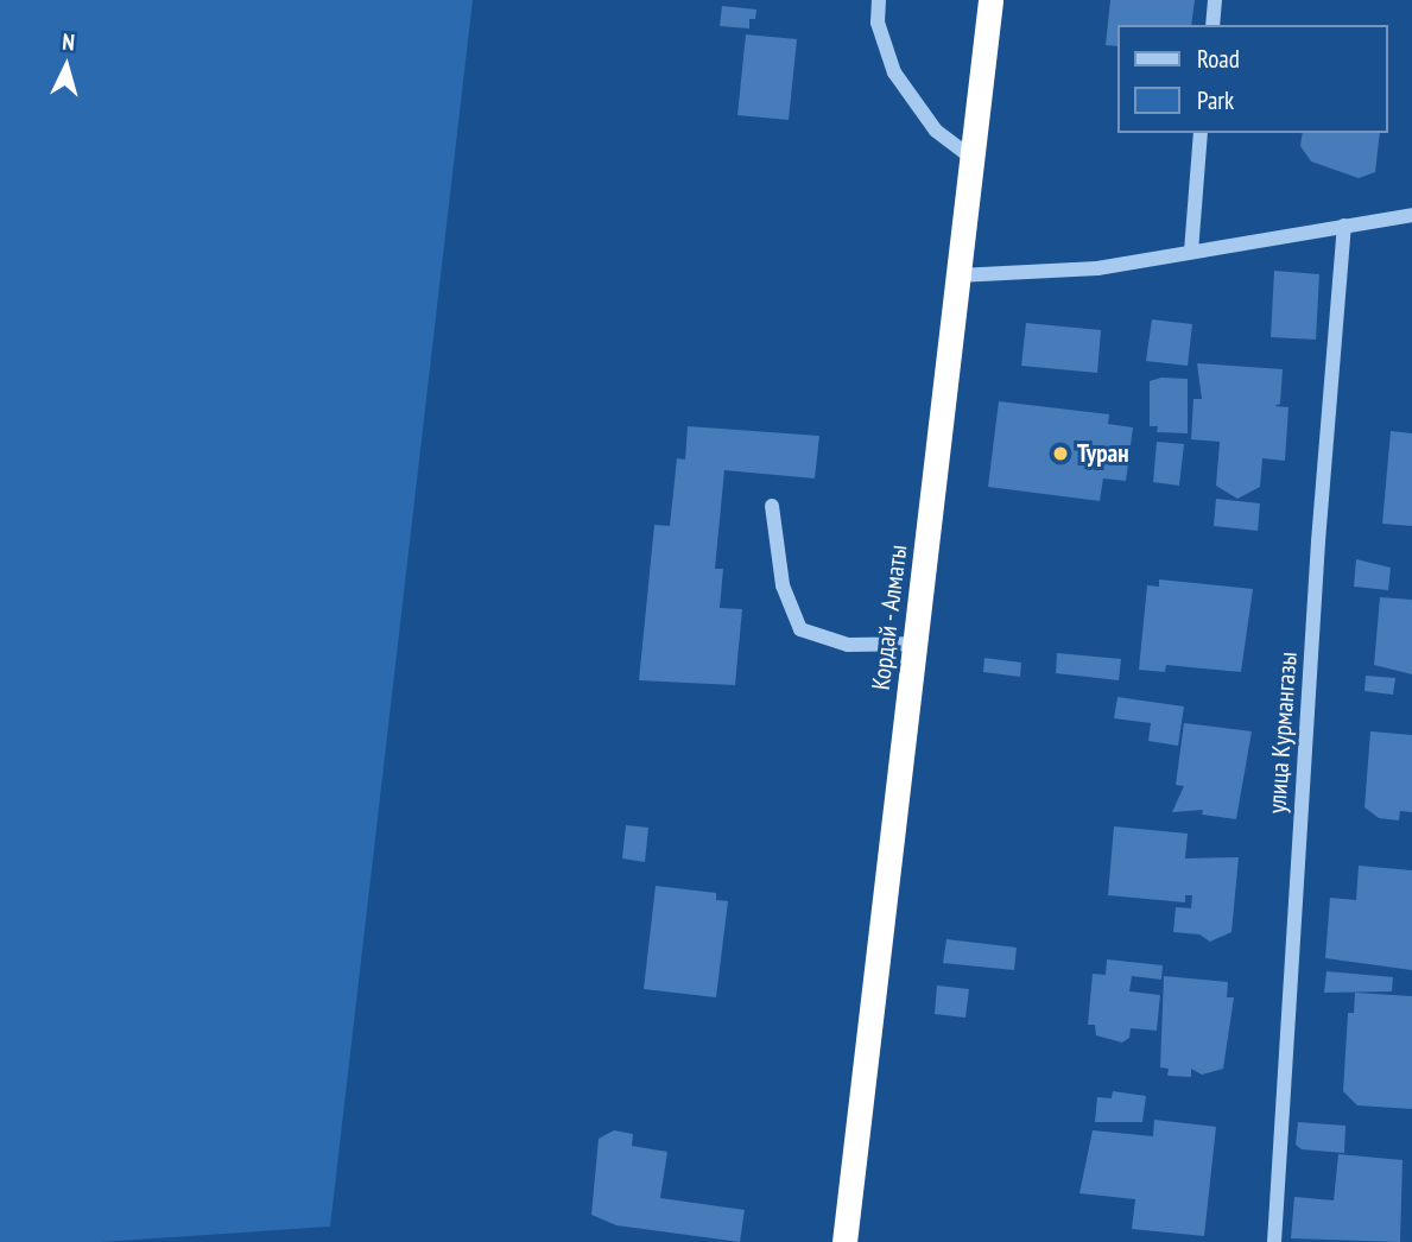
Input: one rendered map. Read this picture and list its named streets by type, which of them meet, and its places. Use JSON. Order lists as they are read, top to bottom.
{
  "streets": {
    "highway": ["Кордай - Алматы"],
    "street": ["улица Курмангазы"]
  },
  "places": ["Туран"],
  "legend": ["Road", "Park"],
  "north": "top"
}
